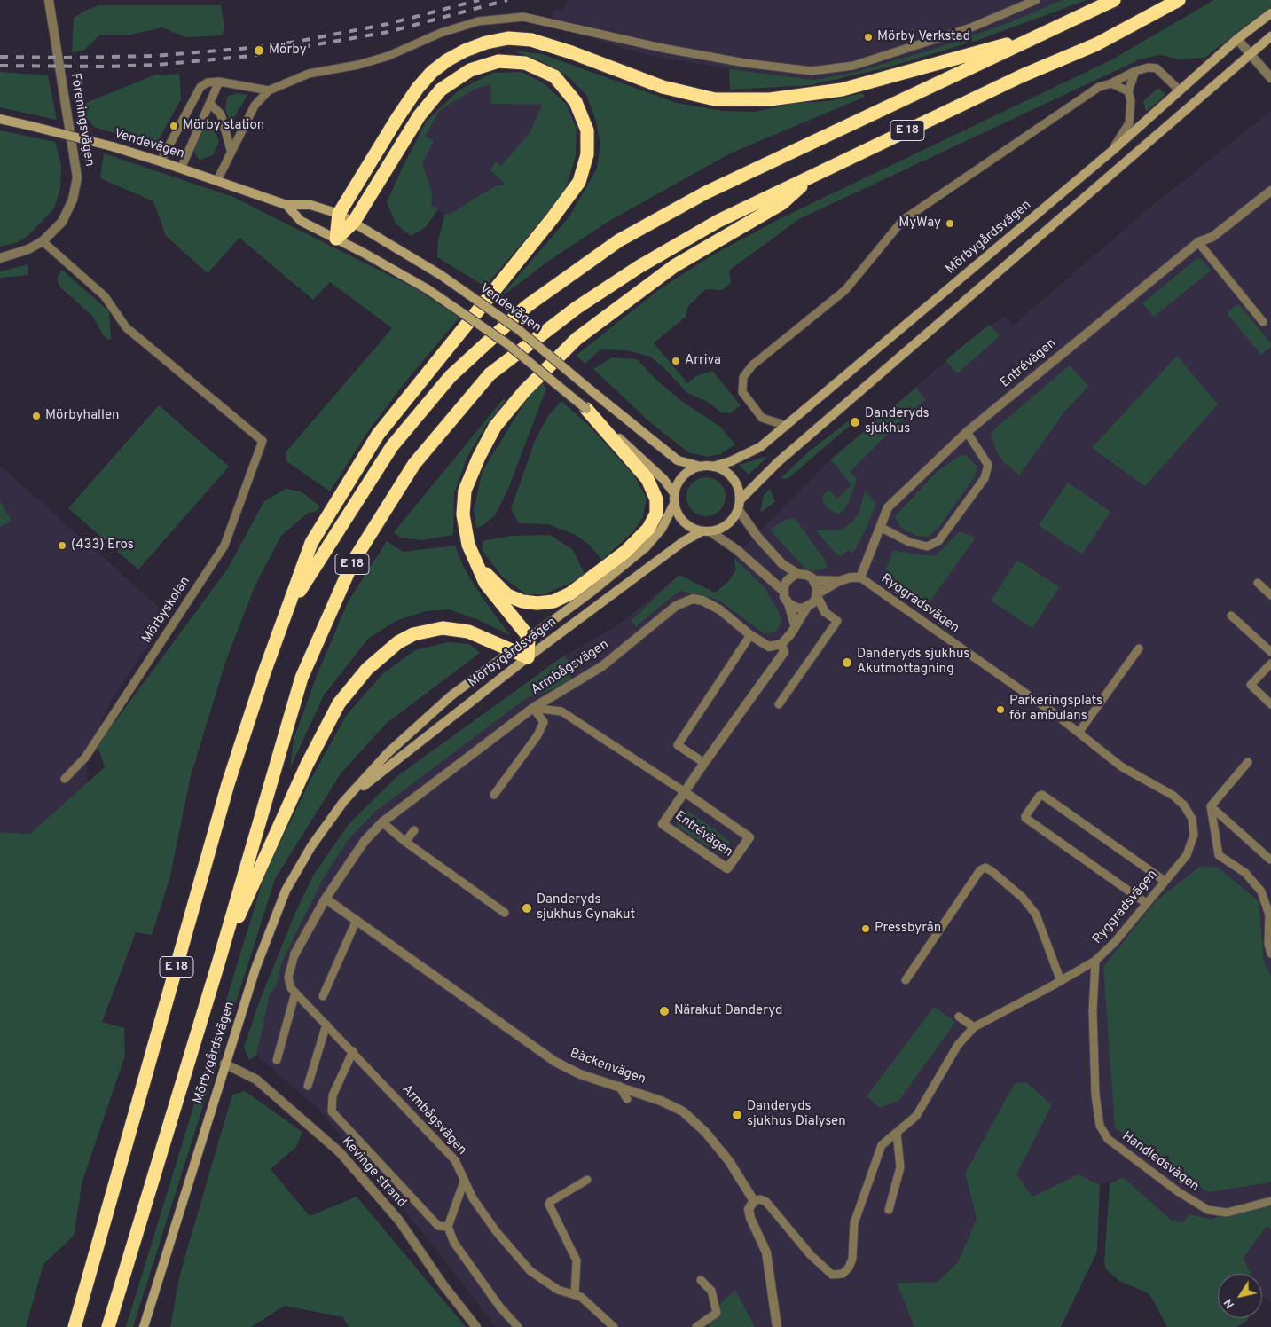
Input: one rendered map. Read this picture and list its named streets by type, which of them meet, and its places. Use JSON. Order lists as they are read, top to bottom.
{
  "streets": {
    "highway": ["E 18"],
    "street": [
      "Föreningsvägen",
      "Vendevägen",
      "Mörbygårdsvägen",
      "Entrévägen",
      "Armbågsvägen",
      "Bäckenvägen",
      "Kevinge strand"
    ],
    "lane": ["Ryggradsvägen", "Mörbyskolan", "Handledsvägen"]
  },
  "crossings": [
    ["Föreningsvägen", "Mörbyskolan"],
    ["Vendevägen", "Mörbygårdsvägen"],
    ["Mörbygårdsvägen", "Kevinge strand"],
    ["Entrévägen", "Ryggradsvägen"],
    ["Entrévägen", "Armbågsvägen"],
    ["Ryggradsvägen", "Bäckenvägen"],
    ["Ryggradsvägen", "Handledsvägen"],
    ["Armbågsvägen", "Bäckenvägen"]
  ],
  "places": [
    "Mörby Verkstad",
    "Mörby",
    "Mörby station",
    "MyWay",
    "Arriva",
    "Mörbyhallen",
    "Danderyds sjukhus",
    "(433) Eros",
    "Danderyds sjukhus Akutmottagning",
    "Parkeringsplats för ambulans",
    "Danderyds sjukhus Gynakut",
    "Pressbyrån",
    "Närakut Danderyd",
    "Danderyds sjukhus Dialysen"
  ],
  "north": "bottom left"
}
